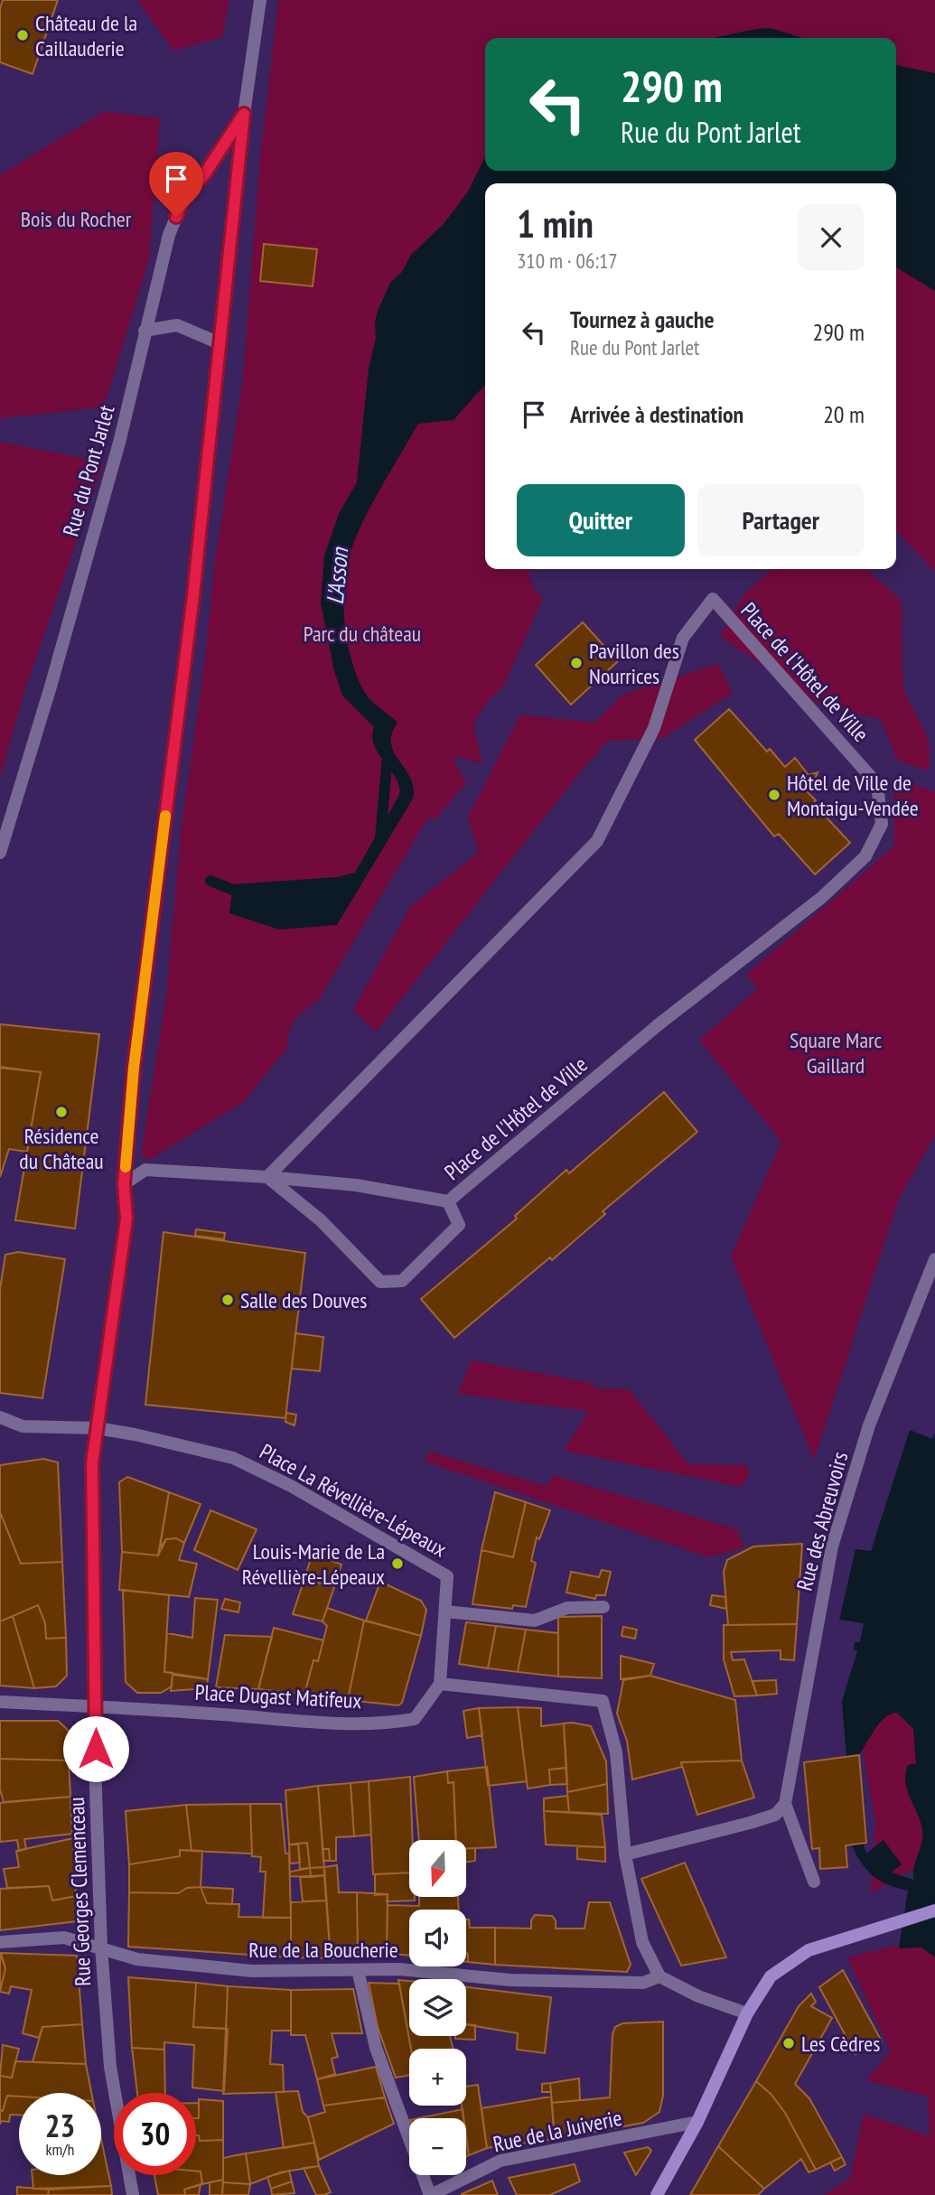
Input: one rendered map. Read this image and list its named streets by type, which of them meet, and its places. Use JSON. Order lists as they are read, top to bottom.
{
  "streets": {
    "street": [
      "Rue du Pont Jarlet",
      "Place de l'Hôtel de Ville",
      "Place La Révellière-Lépeaux",
      "Rue des Abreuvoirs",
      "Place Dugast Matifeux",
      "Rue Georges Clemenceau",
      "Rue de la Boucherie",
      "Rue de la Juiverie"
    ]
  },
  "crossings": [
    ["Rue du Pont Jarlet", "Rue Georges Clemenceau"],
    ["Place de l'Hôtel de Ville", "Rue Georges Clemenceau"],
    ["Place La Révellière-Lépeaux", "Place Dugast Matifeux"],
    ["Place La Révellière-Lépeaux", "Rue Georges Clemenceau"],
    ["Place Dugast Matifeux", "Rue Georges Clemenceau"],
    ["Rue Georges Clemenceau", "Rue de la Boucherie"]
  ],
  "water": ["L'Asson"],
  "parks": ["Bois du Rocher", "Parc du château", "Square Marc Gaillard"],
  "places": [
    "Château de la Caillauderie",
    "Pavillon des Nourrices",
    "Hôtel de Ville de Montaigu-Vendée",
    "Résidence du Château",
    "Salle des Douves",
    "Louis-Marie de La Révellière-Lépeaux",
    "Les Cèdres"
  ],
  "north": "bottom",
  "page": {
    "turn": ["290 m", "Rue du Pont Jarlet"],
    "heading": ["1 min", "310 m · 06:17"],
    "list": [
      {
        "name": "Tournez à gauche",
        "note": "Rue du Pont Jarlet",
        "value": "290 m"
      },
      {
        "name": "Arrivée à destination",
        "value": "20 m"
      }
    ],
    "buttons": ["Quitter", "Partager"],
    "map_buttons": ["+", "−"],
    "speed": "23 km/h",
    "limit": "30"
  }
}
